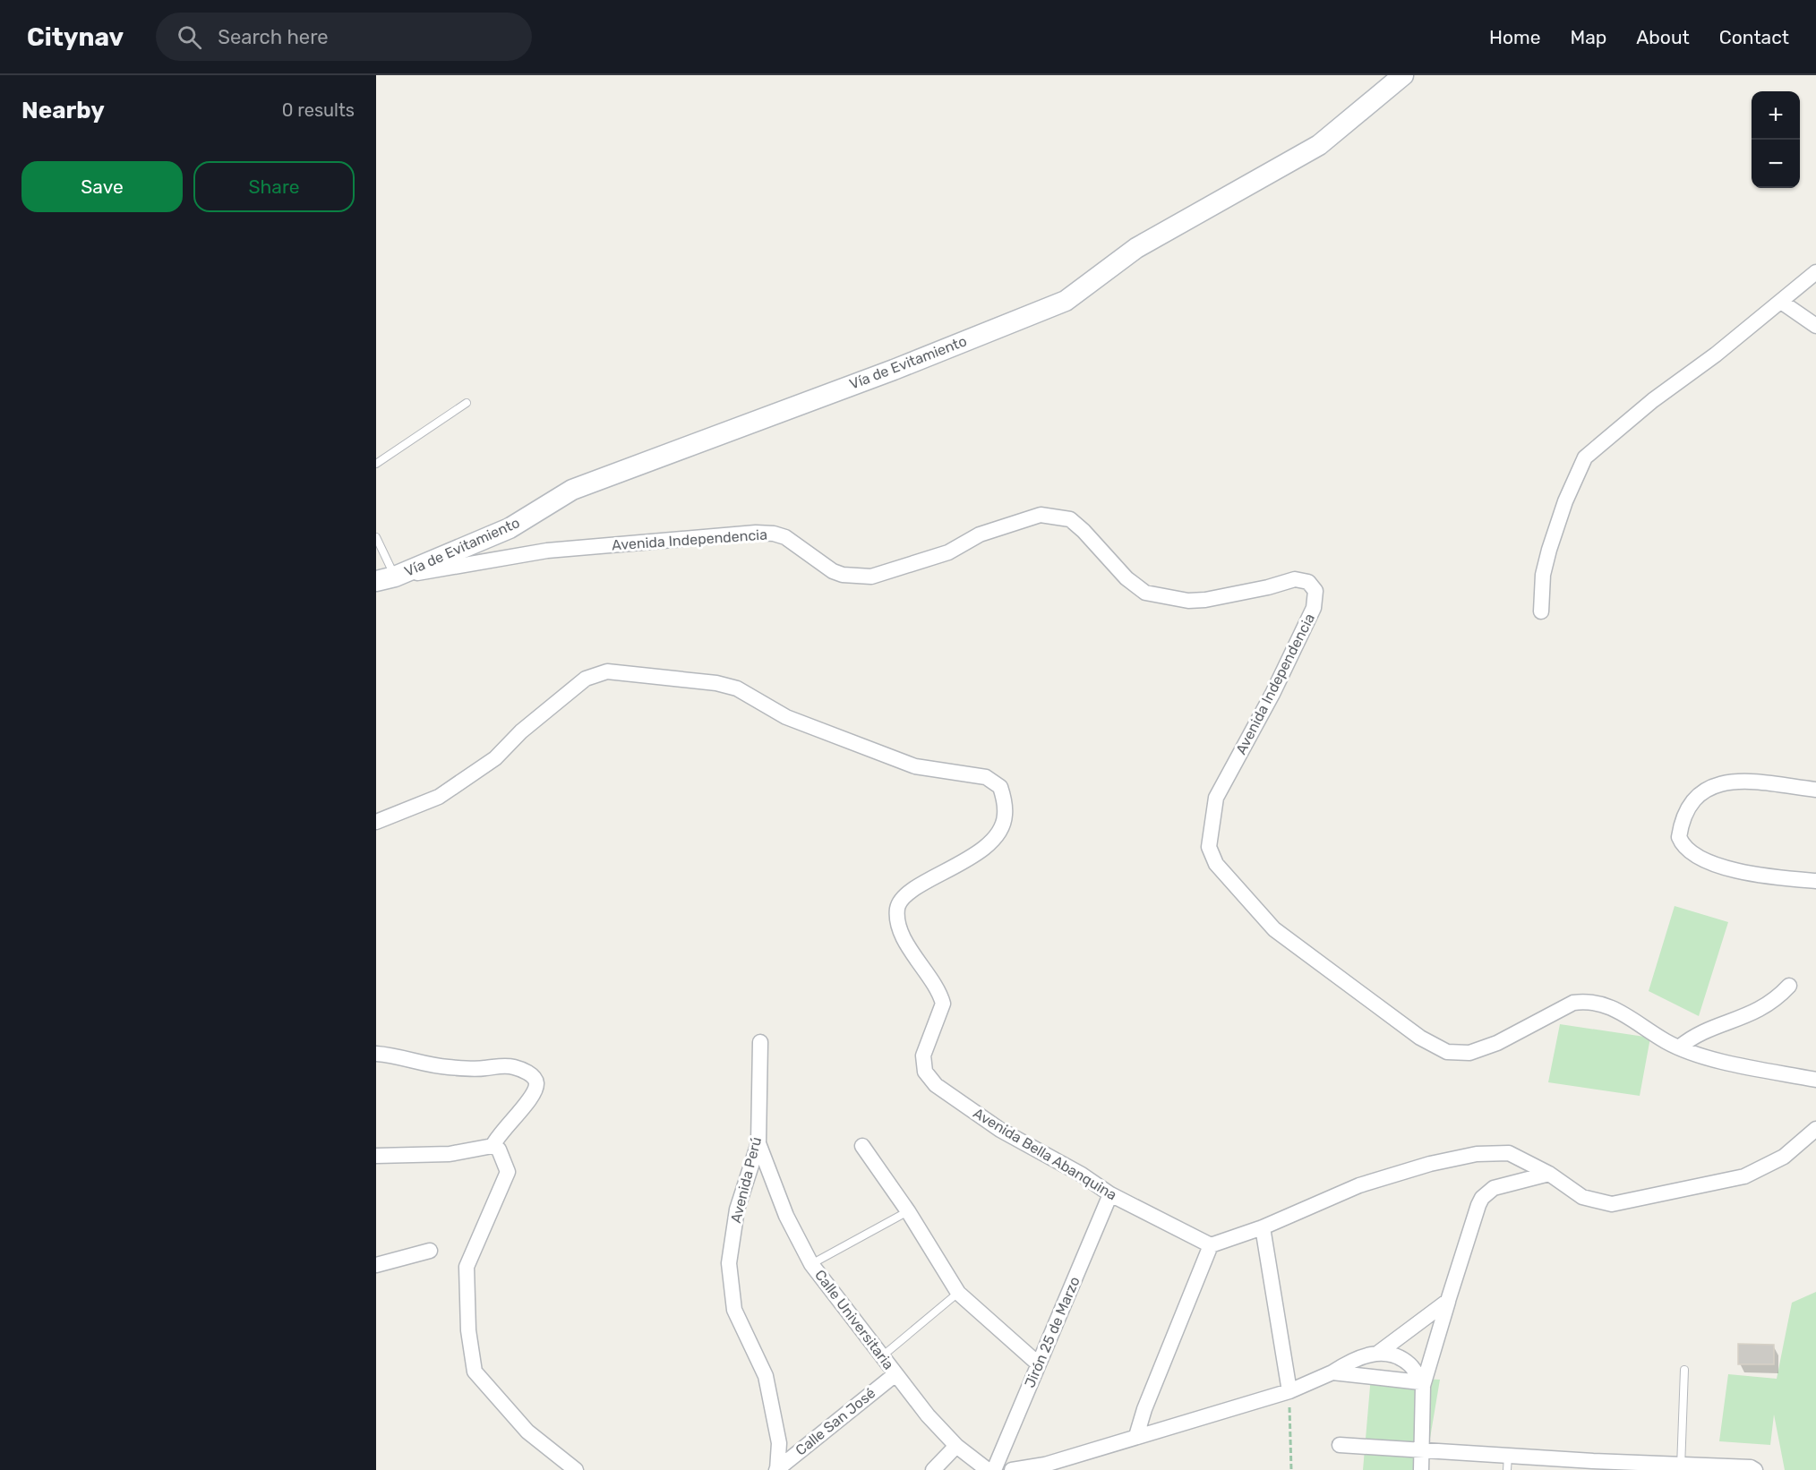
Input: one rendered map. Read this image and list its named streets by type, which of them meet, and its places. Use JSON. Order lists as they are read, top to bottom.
{
  "streets": {
    "main road": ["Vía de Evitamiento"],
    "street": [
      "Avenida Independencia",
      "Avenida Bella Abanquina",
      "Avenida Perú",
      "Calle Universitaria",
      "Jirón 25 de Marzo",
      "Calle San José"
    ]
  },
  "crossings": [
    ["Vía de Evitamiento", "Avenida Independencia"],
    ["Avenida Bella Abanquina", "Jirón 25 de Marzo"],
    ["Avenida Perú", "Calle Universitaria"],
    ["Avenida Perú", "Calle San José"],
    ["Calle Universitaria", "Calle San José"]
  ],
  "page": {
    "header": "Citynav",
    "search": "Search here",
    "nav": [
      "Home",
      "Map",
      "About",
      "Contact"
    ],
    "heading": ["Nearby", "0 results"],
    "map_buttons": ["+", "−"],
    "buttons": ["Save", "Share"]
  }
}
